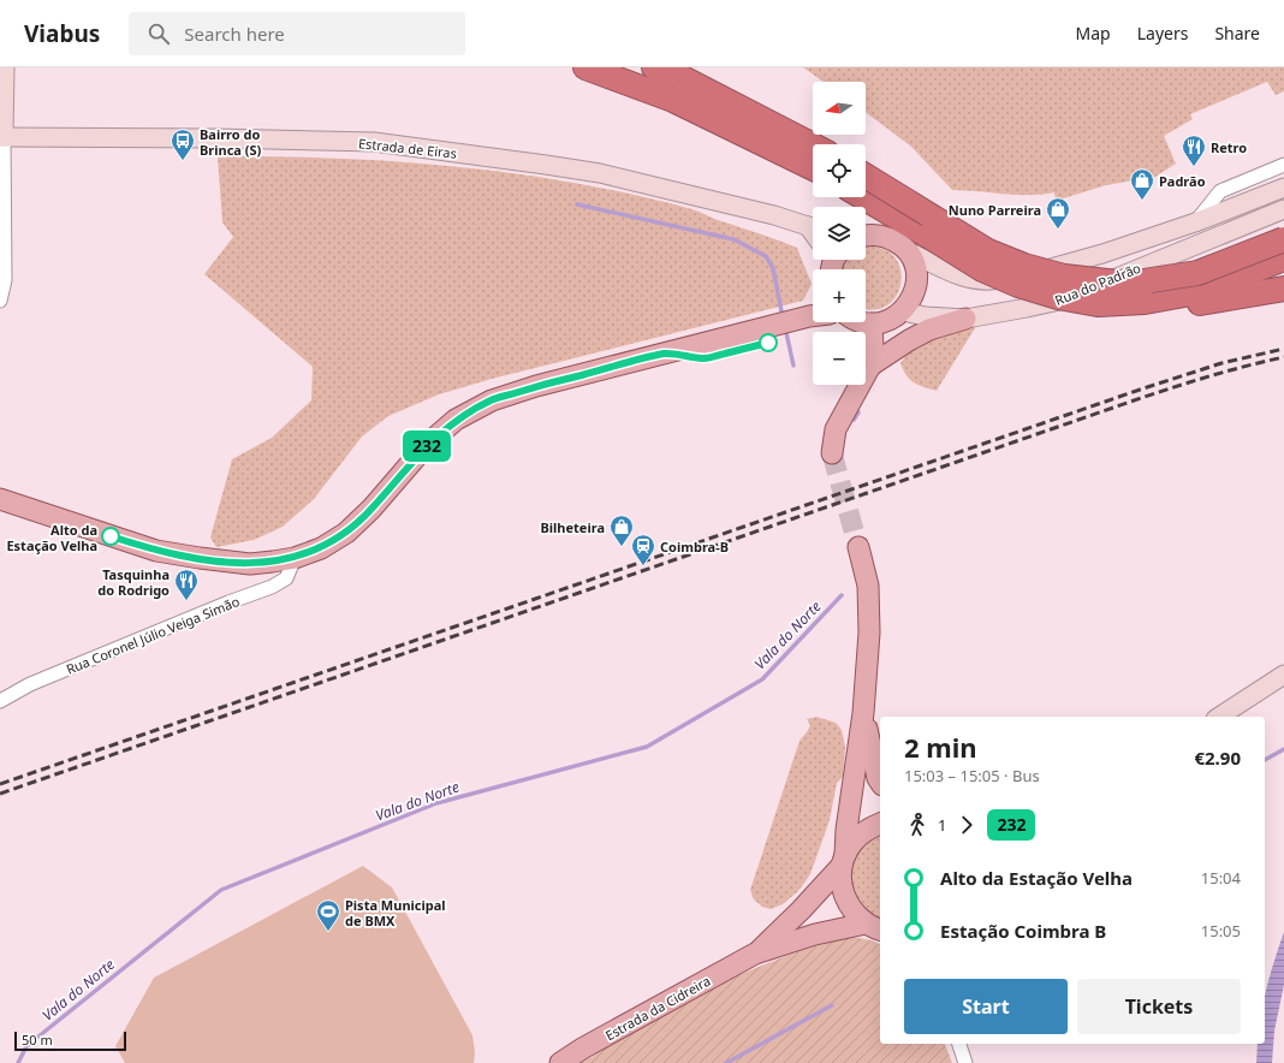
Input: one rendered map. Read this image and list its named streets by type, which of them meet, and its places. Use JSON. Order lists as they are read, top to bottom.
{
  "streets": {
    "main road": ["Estrada da Cidreira"],
    "street": ["Estrada de Eiras", "Rua do Padrão", "Rua Coronel Júlio Veiga Simão"]
  },
  "water": ["Vala do Norte"],
  "places": {
    "bus stop": ["Bairro do Brinca (S)"],
    "restaurant": ["Retro", "Tasquinha do Rodrigo"],
    "shop": ["Padrão", "Nuno Parreira", "Bilheteira"],
    "other": ["Alto da Estação Velha"],
    "station": ["Coimbra-B"],
    "sports": ["Pista Municipal de BMX"]
  },
  "lines": ["bus line 232"],
  "scale_bar": "50 m",
  "north": "left",
  "page": {
    "header": "Viabus",
    "search": "Search here",
    "nav": ["Map", "Layers", "Share"],
    "on_map": "232",
    "map_buttons": ["+", "−"],
    "heading": ["2 min", "15:03 – 15:05 · Bus", "€2.90"],
    "legs": ["1", "232"],
    "list": [
      {
        "name": "Alto da Estação Velha",
        "value": "15:04"
      },
      {
        "name": "Estação Coimbra B",
        "value": "15:05"
      }
    ],
    "buttons": ["Start", "Tickets"],
    "scale": "50 m"
  }
}
